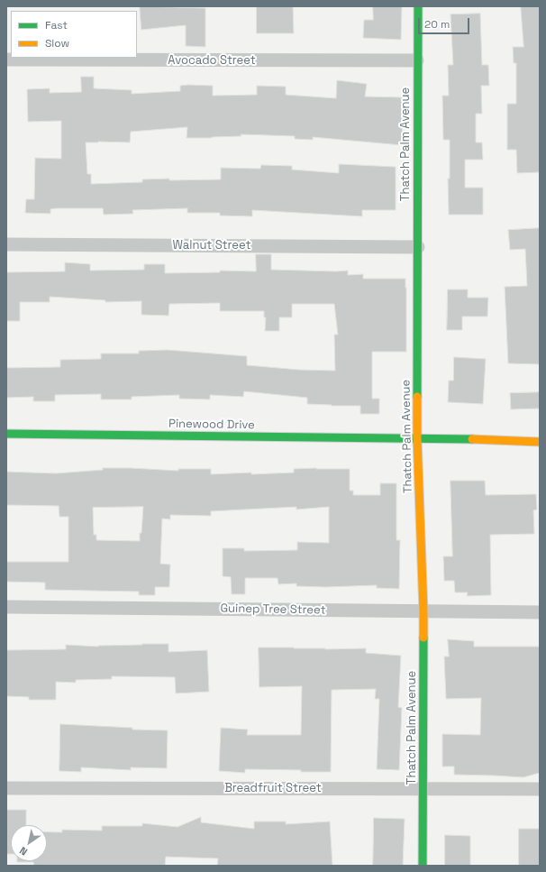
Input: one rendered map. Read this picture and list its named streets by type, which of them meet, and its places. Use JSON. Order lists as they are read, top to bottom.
{
  "streets": {
    "street": [
      "Avocado Street",
      "Thatch Palm Avenue",
      "Walnut Street",
      "Pinewood Drive",
      "Guinep Tree Street",
      "Breadfruit Street"
    ]
  },
  "crossings": [
    ["Avocado Street", "Thatch Palm Avenue"],
    ["Thatch Palm Avenue", "Walnut Street"],
    ["Thatch Palm Avenue", "Pinewood Drive"],
    ["Thatch Palm Avenue", "Guinep Tree Street"],
    ["Thatch Palm Avenue", "Breadfruit Street"]
  ],
  "legend": ["Fast", "Slow"],
  "scale_bar": "20 m",
  "north": "bottom left"
}
